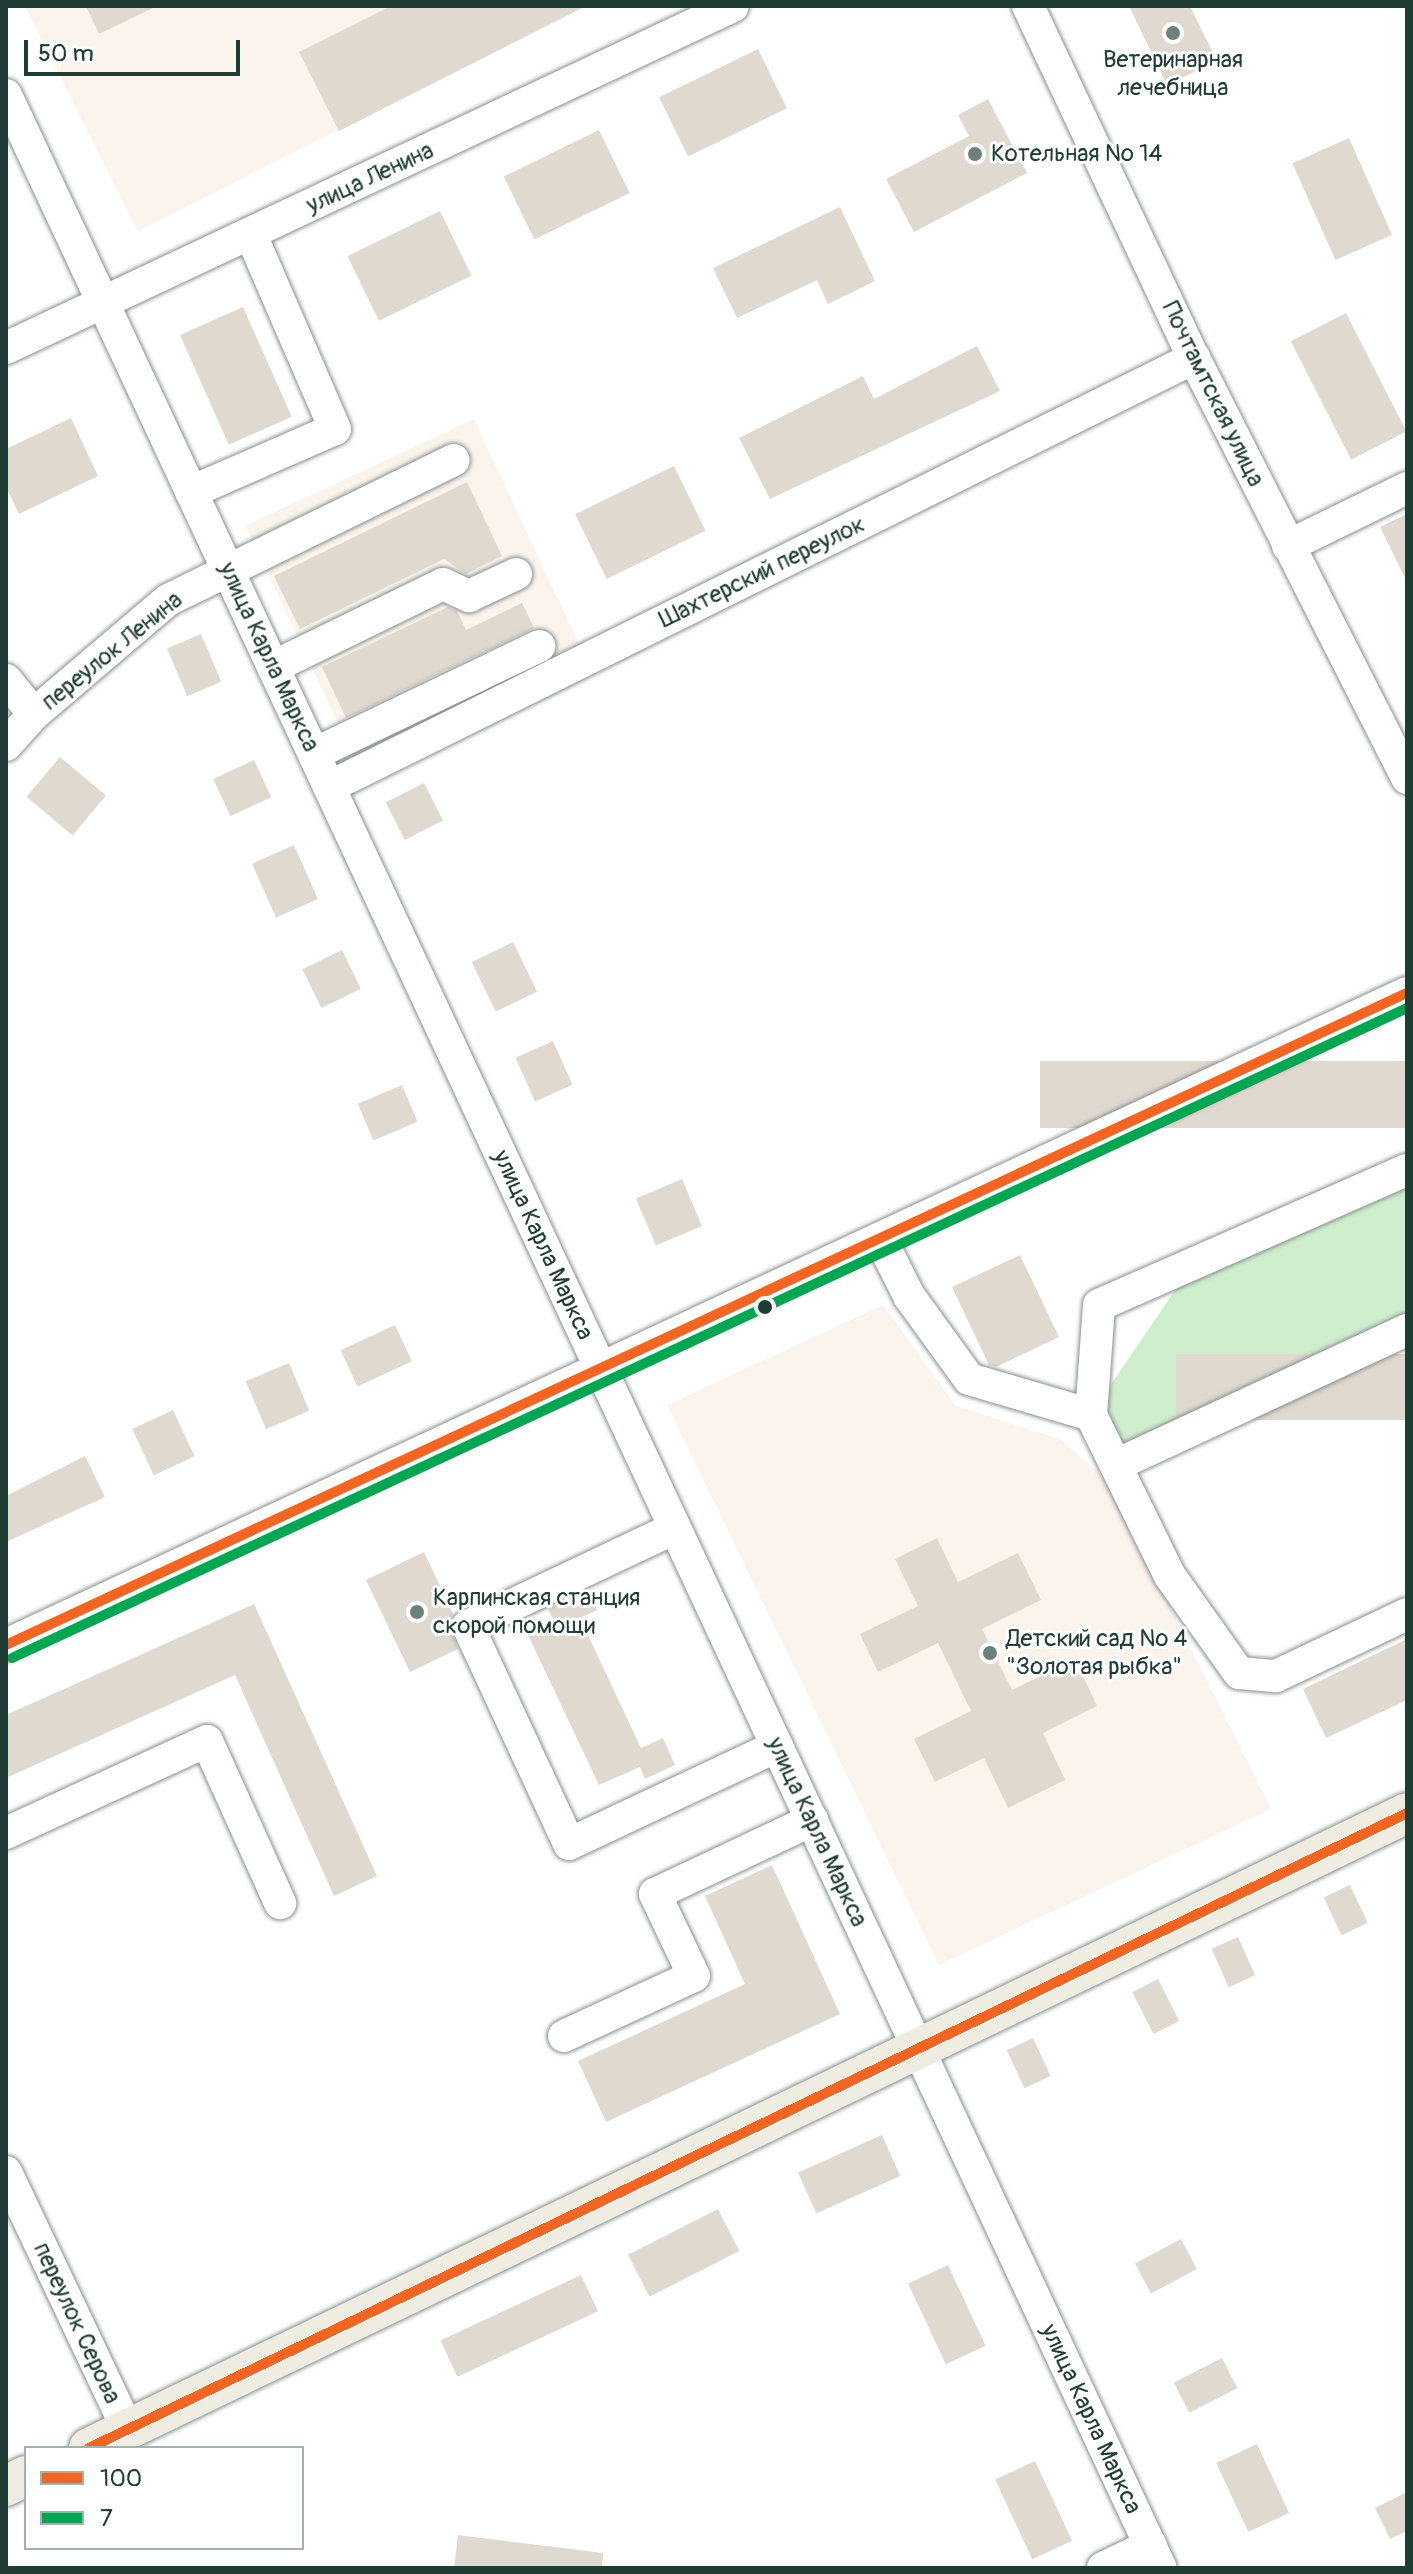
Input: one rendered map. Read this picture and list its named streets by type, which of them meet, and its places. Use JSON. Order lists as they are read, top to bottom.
{
  "streets": {
    "street": [
      "улица Ленина",
      "Почтамтская улица",
      "Шахтерский переулок",
      "переулок Ленина",
      "улица Карла Маркса",
      "переулок Серова"
    ]
  },
  "crossings": [
    ["улица Ленина", "улица Карла Маркса"],
    ["Почтамтская улица", "Шахтерский переулок"],
    ["Шахтерский переулок", "улица Карла Маркса"],
    ["переулок Ленина", "улица Карла Маркса"]
  ],
  "places": [
    "Ветеринарная лечебница",
    "Котельная № 14",
    "Карпинская станция скорой помощи",
    "Детский сад № 4 \"Золотая рыбка\""
  ],
  "lines": ["transit line 100", "transit line 7"],
  "legend": ["100", "7"],
  "scale_bar": "50 m"
}
